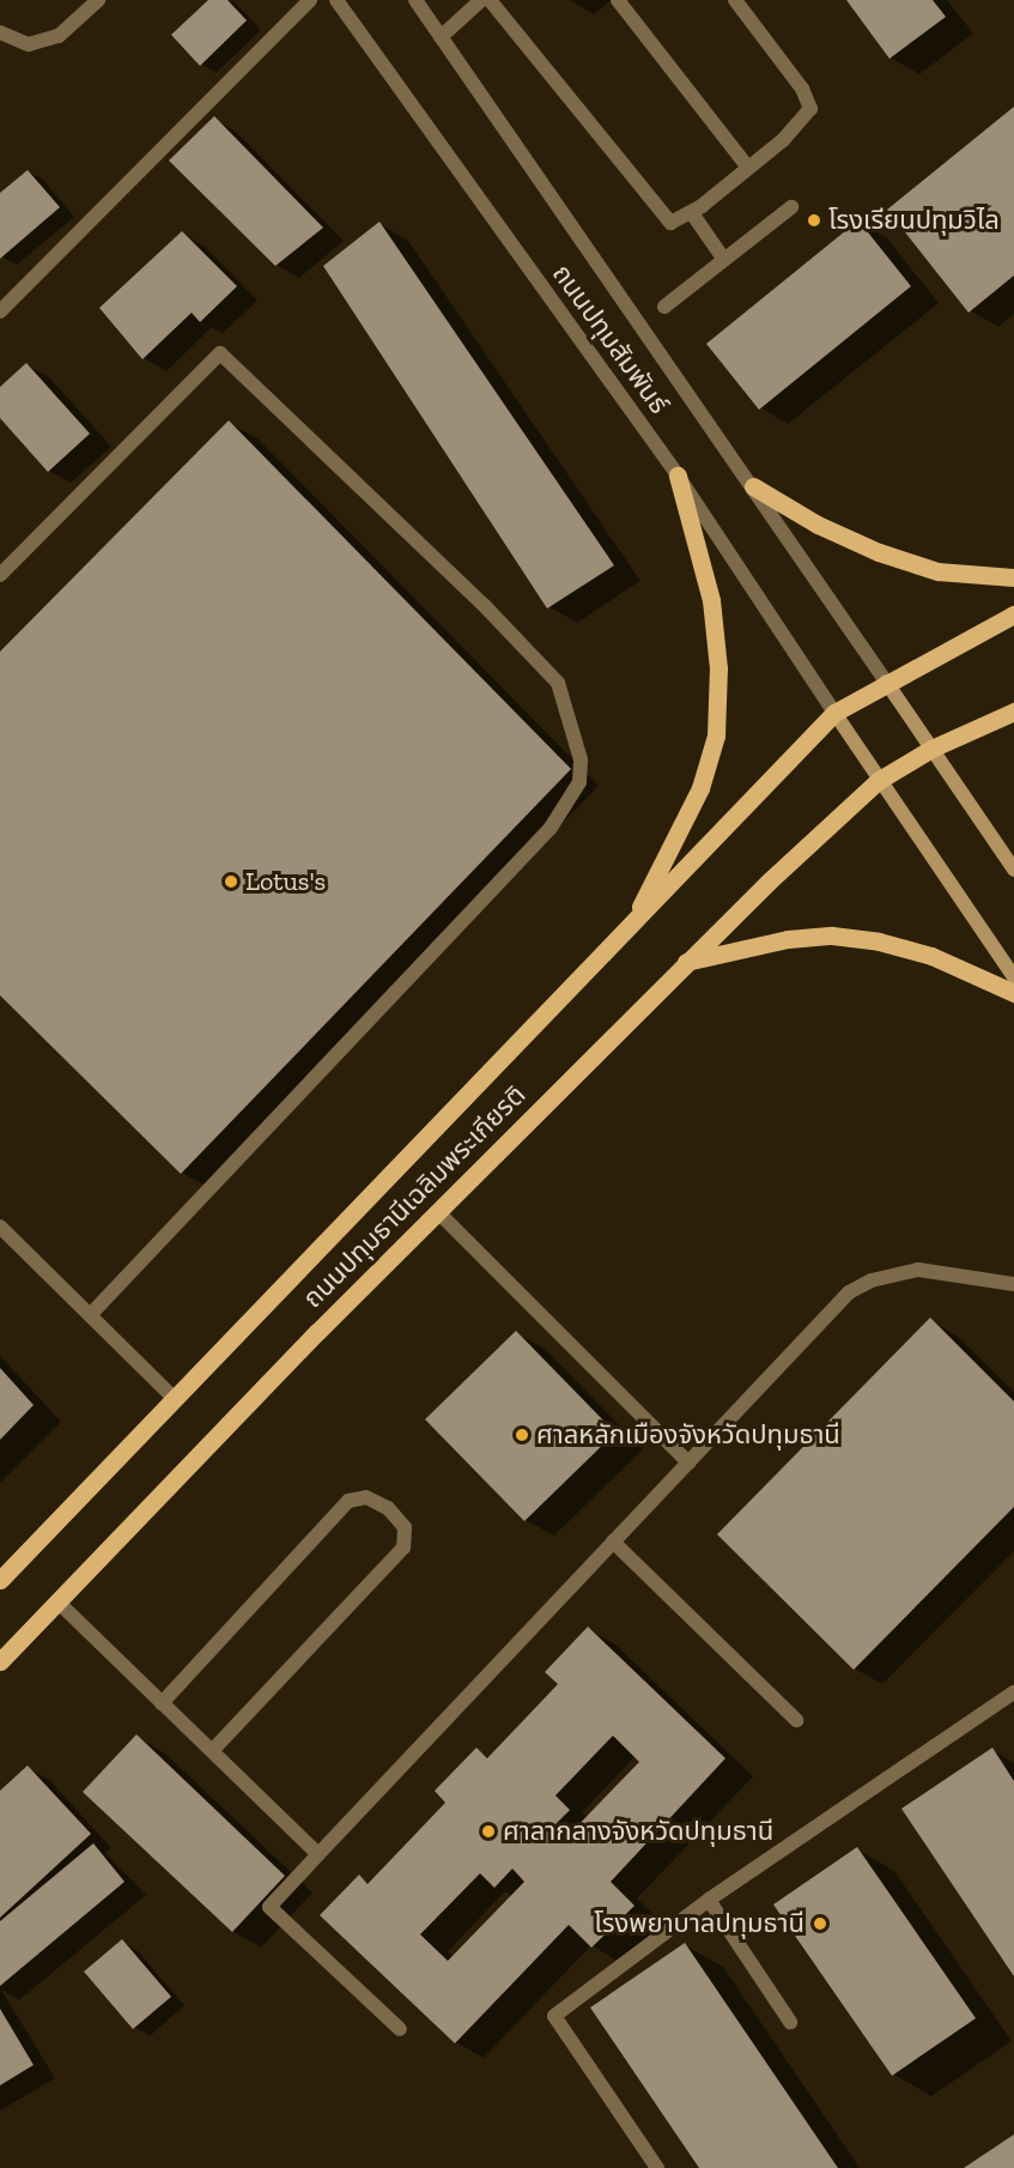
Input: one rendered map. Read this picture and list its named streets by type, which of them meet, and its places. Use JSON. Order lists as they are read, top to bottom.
{
  "streets": {
    "main road": ["ถนนปทุมธานีเฉลิมพระเกียรติ"],
    "street": ["ถนนปทุมสัมพันธ์"]
  },
  "crossings": [
    ["ถนนปทุมสัมพันธ์", "ถนนปทุมธานีเฉลิมพระเกียรติ"]
  ],
  "places": [
    "โรงเรียนปทุมวิไล",
    "Lotus's",
    "ศาลหลักเมืองจังหวัดปทุมธานี",
    "ศาลากลางจังหวัดปทุมธานี",
    "โรงพยาบาลปทุมธานี"
  ]
}
